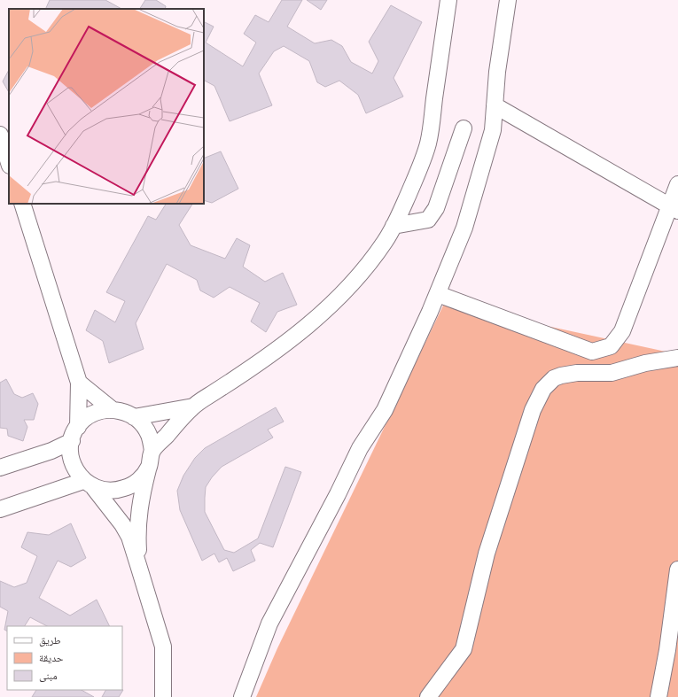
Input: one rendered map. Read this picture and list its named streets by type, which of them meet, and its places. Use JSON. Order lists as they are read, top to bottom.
{
  "legend": ["طريق", "حديقة", "مبنى"]
}
